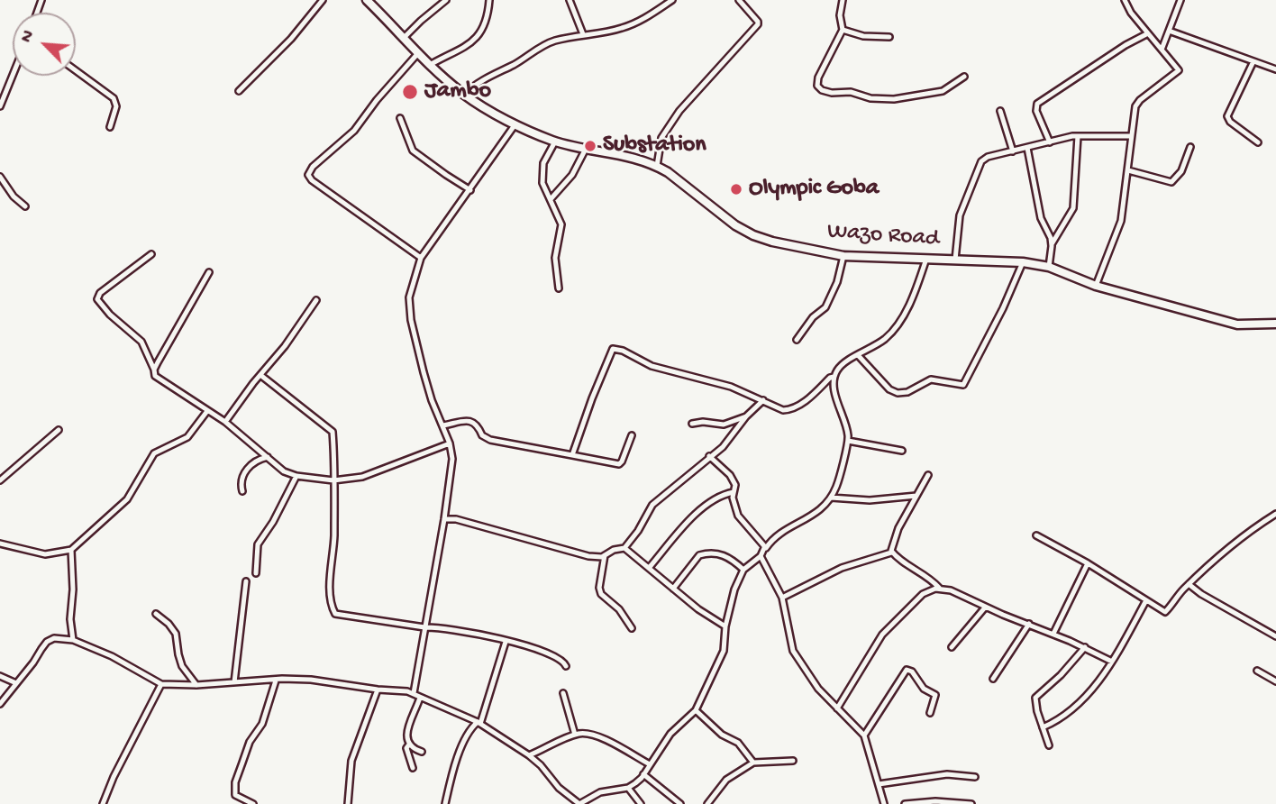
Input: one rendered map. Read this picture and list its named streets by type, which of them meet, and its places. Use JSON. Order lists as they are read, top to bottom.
{
  "streets": {
    "main road": ["Wazo Road"]
  },
  "places": ["Jambo", "Substation", "Olympic Goba"],
  "north": "top left"
}
